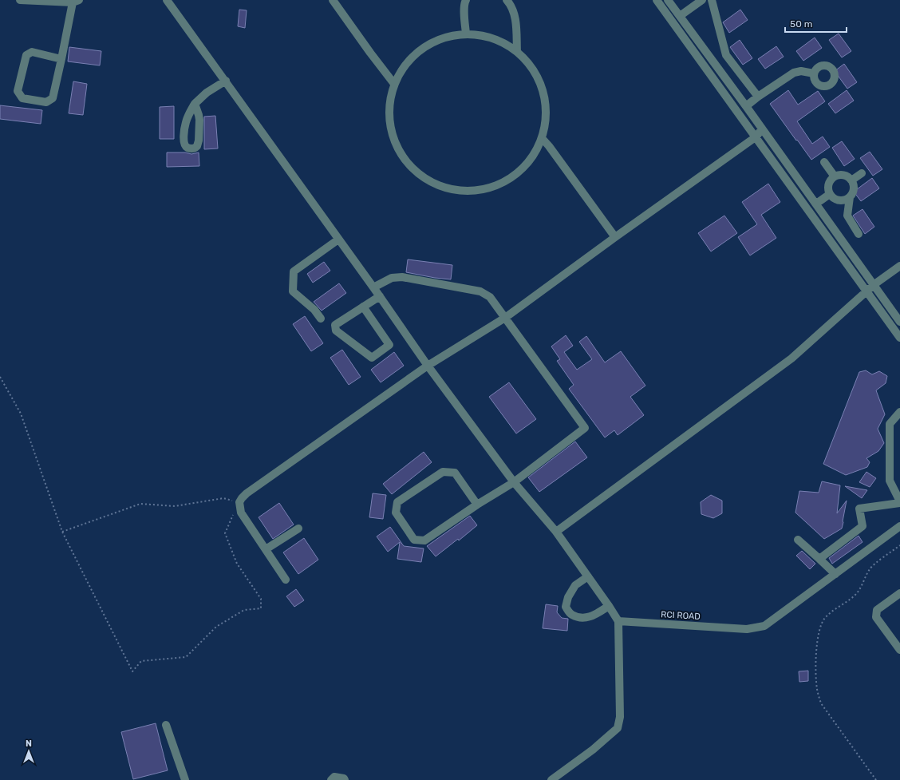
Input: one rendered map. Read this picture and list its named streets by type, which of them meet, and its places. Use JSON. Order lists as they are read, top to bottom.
{
  "streets": {
    "street": ["RCI ROAD"]
  },
  "scale_bar": "50 m",
  "north": "top"
}
